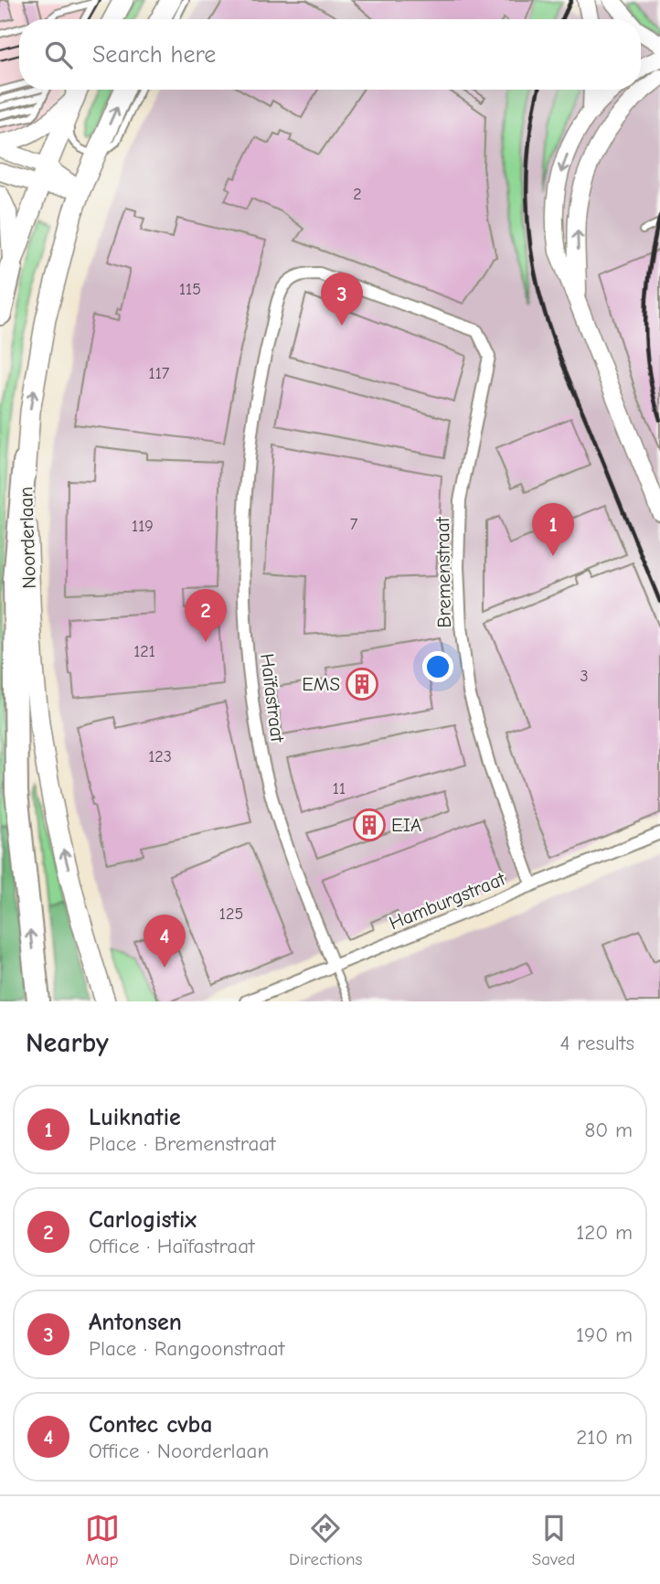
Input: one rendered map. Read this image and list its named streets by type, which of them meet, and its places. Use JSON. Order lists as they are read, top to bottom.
{
  "streets": {
    "main road": ["Noorderlaan"],
    "street": ["Bremenstraat", "Haïfastraat", "Hamburgstraat"]
  },
  "crossings": [
    ["Bremenstraat", "Haïfastraat"],
    ["Bremenstraat", "Hamburgstraat"],
    ["Haïfastraat", "Hamburgstraat"]
  ],
  "one_way": ["Noorderlaan"],
  "places": {
    "building": ["EMS", "EIA"]
  },
  "house_numbers": [
    "2",
    "115",
    "117",
    "7",
    "119",
    "121",
    "3",
    "123",
    "11",
    "125"
  ],
  "page": {
    "search": "Search here",
    "pins": [
      "3",
      "1",
      "2",
      "4"
    ],
    "heading": ["Nearby", "4 results"],
    "list": [
      {
        "mark": "1",
        "name": "Luiknatie",
        "note": "Place · Bremenstraat",
        "value": "80 m"
      },
      {
        "mark": "2",
        "name": "Carlogistix",
        "note": "Office · Haïfastraat",
        "value": "120 m"
      },
      {
        "mark": "3",
        "name": "Antonsen",
        "note": "Place · Rangoonstraat",
        "value": "190 m"
      },
      {
        "mark": "4",
        "name": "Contec cvba",
        "note": "Office · Noorderlaan",
        "value": "210 m"
      }
    ],
    "nav": ["Map", "Directions", "Saved"]
  }
}
